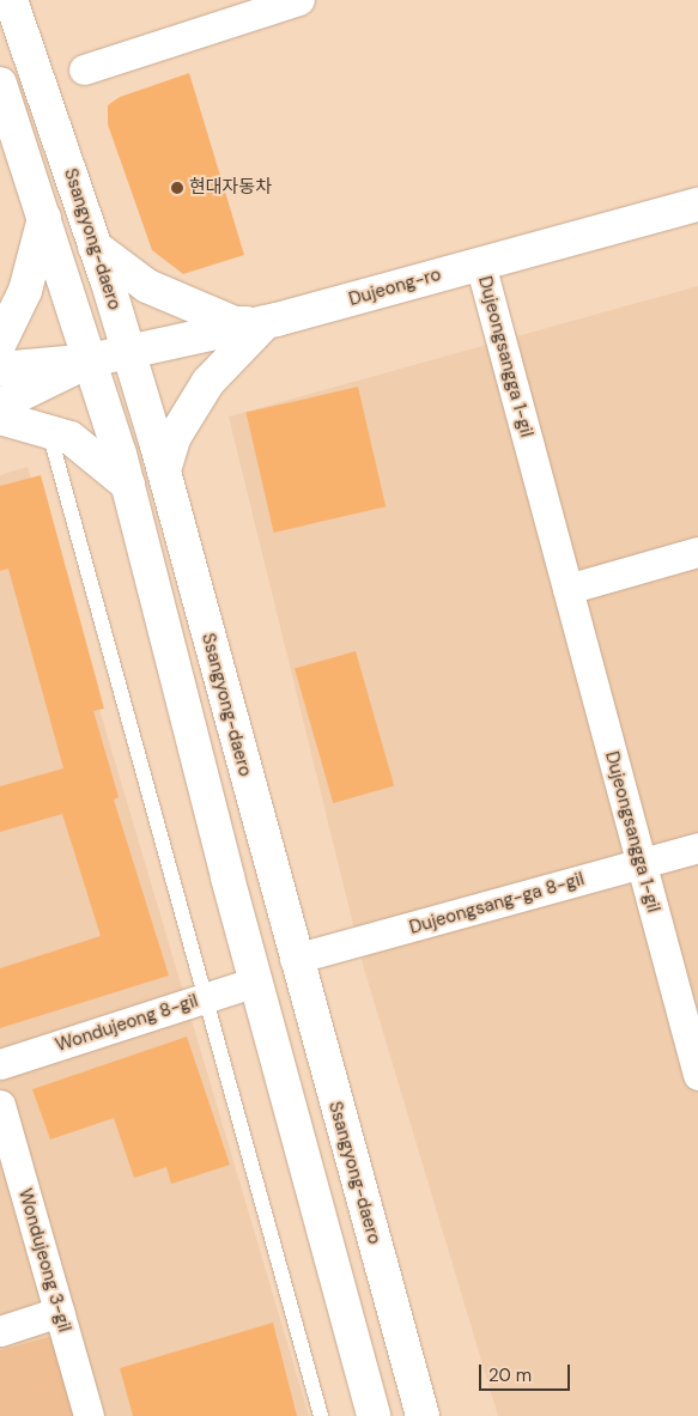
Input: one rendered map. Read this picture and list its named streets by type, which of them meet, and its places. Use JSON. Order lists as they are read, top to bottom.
{
  "streets": {
    "street": [
      "Ssangyong-daero",
      "Dujeong-ro",
      "Dujeongsangga 1-gil",
      "Dujeongsang-ga 8-gil",
      "Wondujeong 8-gil",
      "Wondujeong 3-gil"
    ]
  },
  "crossings": [
    ["Ssangyong-daero", "Dujeong-ro"],
    ["Ssangyong-daero", "Dujeongsang-ga 8-gil"],
    ["Dujeong-ro", "Dujeongsangga 1-gil"],
    ["Dujeongsangga 1-gil", "Dujeongsang-ga 8-gil"]
  ],
  "places": ["현대자동차"],
  "scale_bar": "20 m"
}
